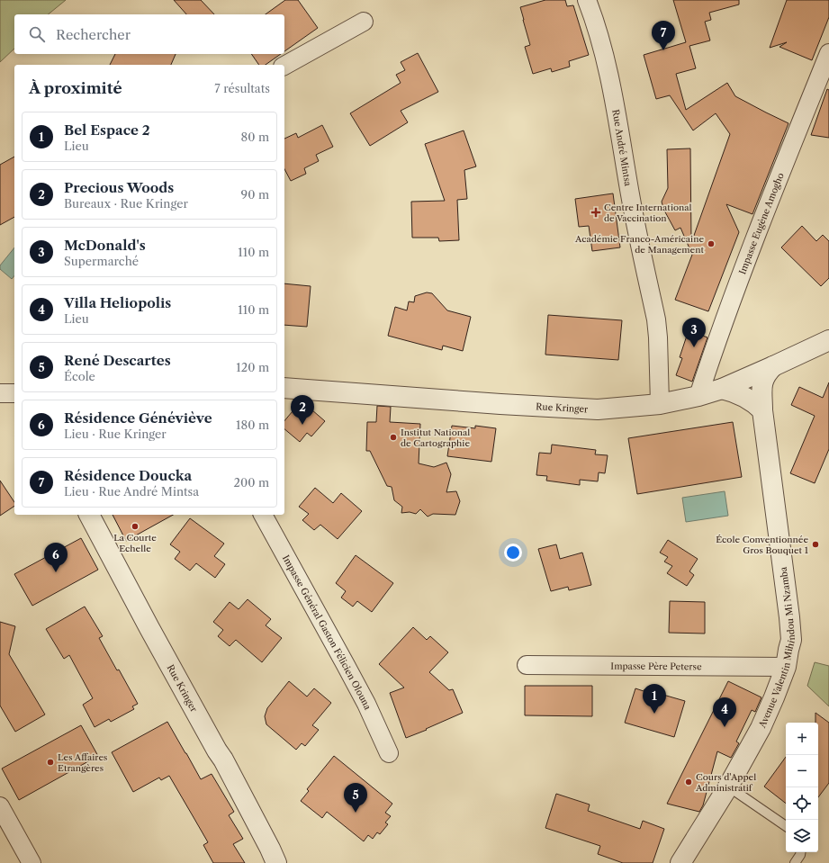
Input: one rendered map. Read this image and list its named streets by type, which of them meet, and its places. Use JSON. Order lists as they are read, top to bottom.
{
  "streets": {
    "street": [
      "Rue André Mintsa",
      "Impasse Eugène Amogho",
      "Rue Kringer",
      "Impasse Général Gaston Félicien Olouna",
      "Avenue Valentin Mihindou Mi Nzamba",
      "Impasse Père Peterse"
    ]
  },
  "crossings": [
    ["Rue André Mintsa", "Rue Kringer"],
    ["Impasse Eugène Amogho", "Rue Kringer"],
    ["Rue Kringer", "Avenue Valentin Mihindou Mi Nzamba"],
    ["Avenue Valentin Mihindou Mi Nzamba", "Impasse Père Peterse"]
  ],
  "places": {
    "health": ["Centre International de Vaccination"],
    "other": [
      "Académie Franco-Américaine de Management",
      "Institut National de Cartographie",
      "La Courte Echelle",
      "École Conventionnée Gros Bouquet 1",
      "Les Affaires Etrangères",
      "Cours d'Appel Administratif"
    ]
  },
  "page": {
    "search": "Rechercher",
    "pins": [
      "7",
      "3",
      "2",
      "6",
      "1",
      "4",
      "5"
    ],
    "heading": ["À proximité", "7 résultats"],
    "list": [
      {
        "mark": "1",
        "name": "Bel Espace 2",
        "note": "Lieu",
        "value": "80 m"
      },
      {
        "mark": "2",
        "name": "Precious Woods",
        "note": "Bureaux · Rue Kringer",
        "value": "90 m"
      },
      {
        "mark": "3",
        "name": "McDonald's",
        "note": "Supermarché",
        "value": "110 m"
      },
      {
        "mark": "4",
        "name": "Villa Heliopolis",
        "note": "Lieu",
        "value": "110 m"
      },
      {
        "mark": "5",
        "name": "René Descartes",
        "note": "École",
        "value": "120 m"
      },
      {
        "mark": "6",
        "name": "Résidence Généviève",
        "note": "Lieu · Rue Kringer",
        "value": "180 m"
      },
      {
        "mark": "7",
        "name": "Résidence Doucka",
        "note": "Lieu · Rue André Mintsa",
        "value": "200 m"
      }
    ],
    "map_buttons": ["+", "−"]
  }
}
